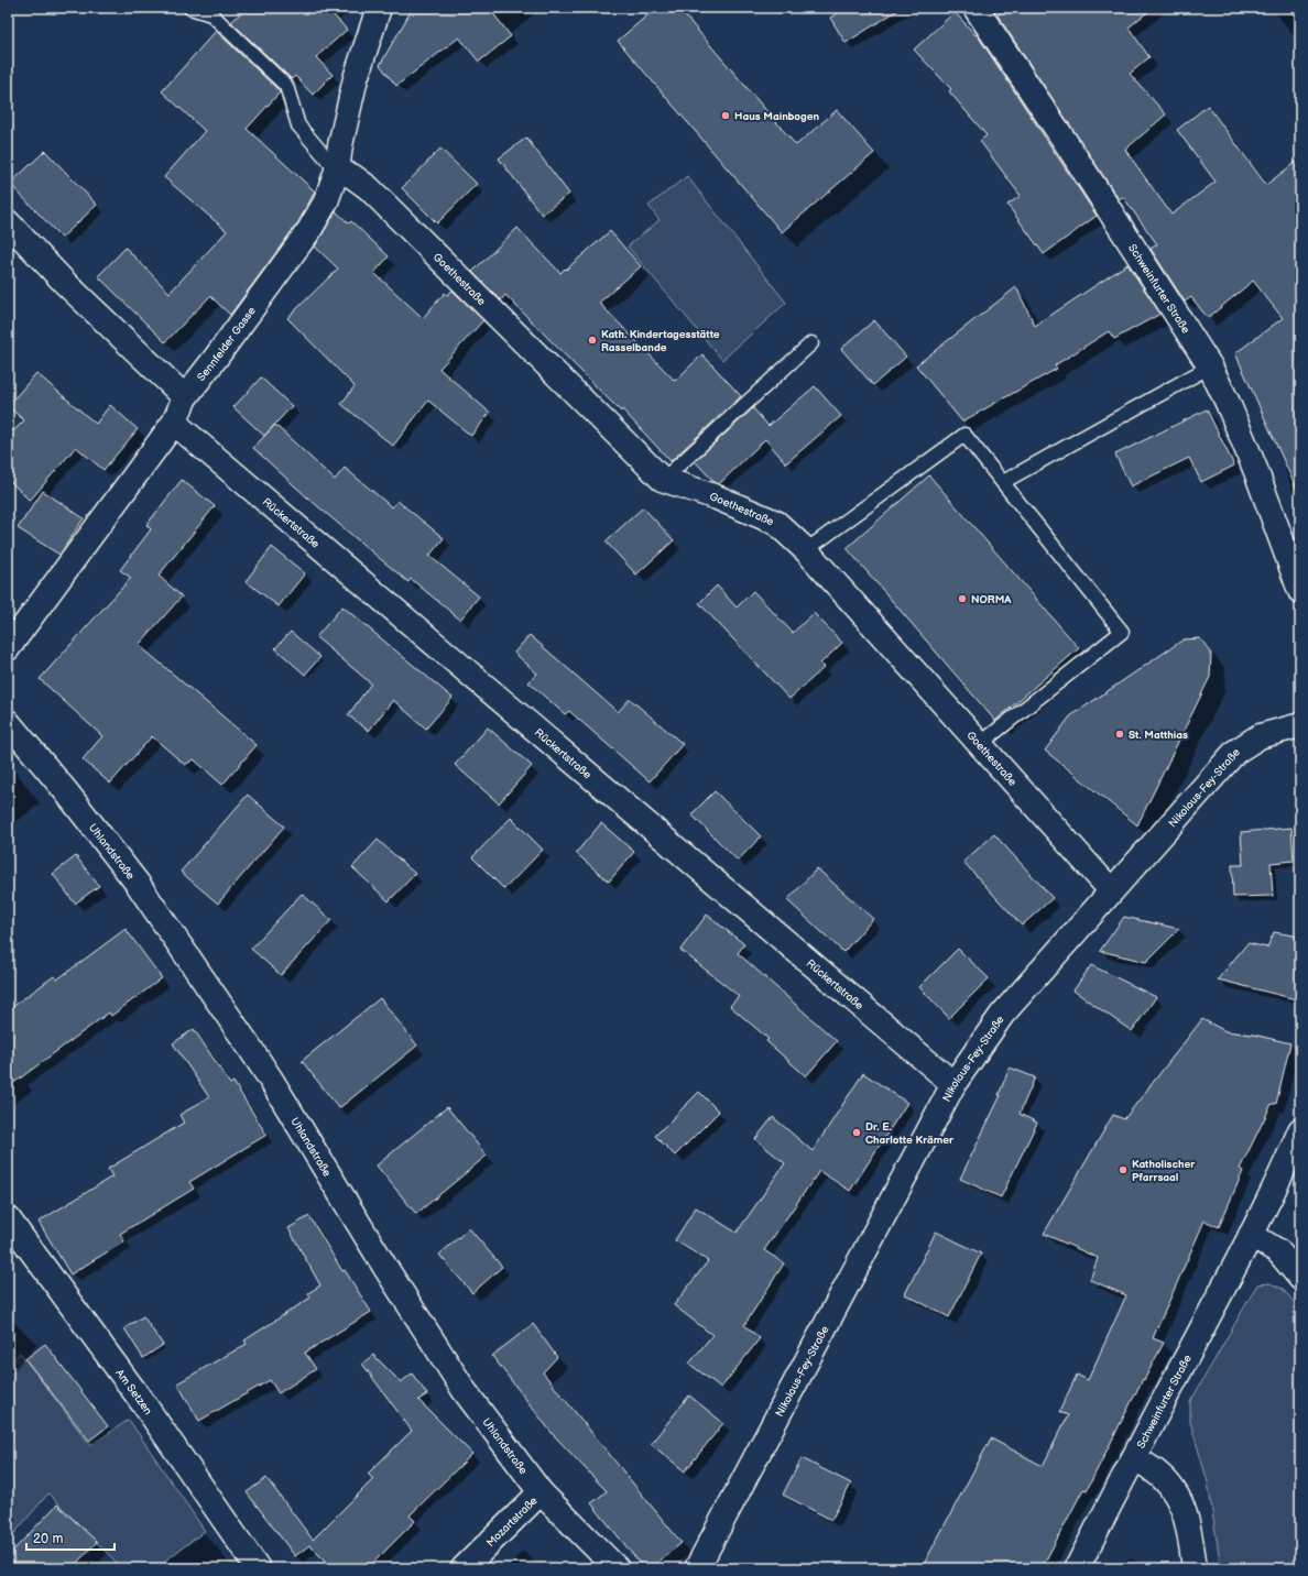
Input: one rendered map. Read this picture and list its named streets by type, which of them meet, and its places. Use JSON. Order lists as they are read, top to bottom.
{
  "streets": {
    "street": [
      "Goethestraße",
      "Schweinfurter Straße",
      "Sennfelder Gasse",
      "Rückertstraße",
      "Nikolaus-Fey-Straße",
      "Uhlandstraße",
      "Am Setzen",
      "Mozartstraße"
    ]
  },
  "crossings": [
    ["Goethestraße", "Sennfelder Gasse"],
    ["Goethestraße", "Nikolaus-Fey-Straße"],
    ["Sennfelder Gasse", "Rückertstraße"],
    ["Rückertstraße", "Nikolaus-Fey-Straße"],
    ["Uhlandstraße", "Mozartstraße"]
  ],
  "places": [
    "Haus Mainbogen",
    "Kath. Kindertagesstätte Rasselbande",
    "NORMA",
    "St. Matthias",
    "Dr. E. Charlotte Krämer",
    "Katholischer Pfarrsaal"
  ],
  "scale_bar": "20 m"
}
